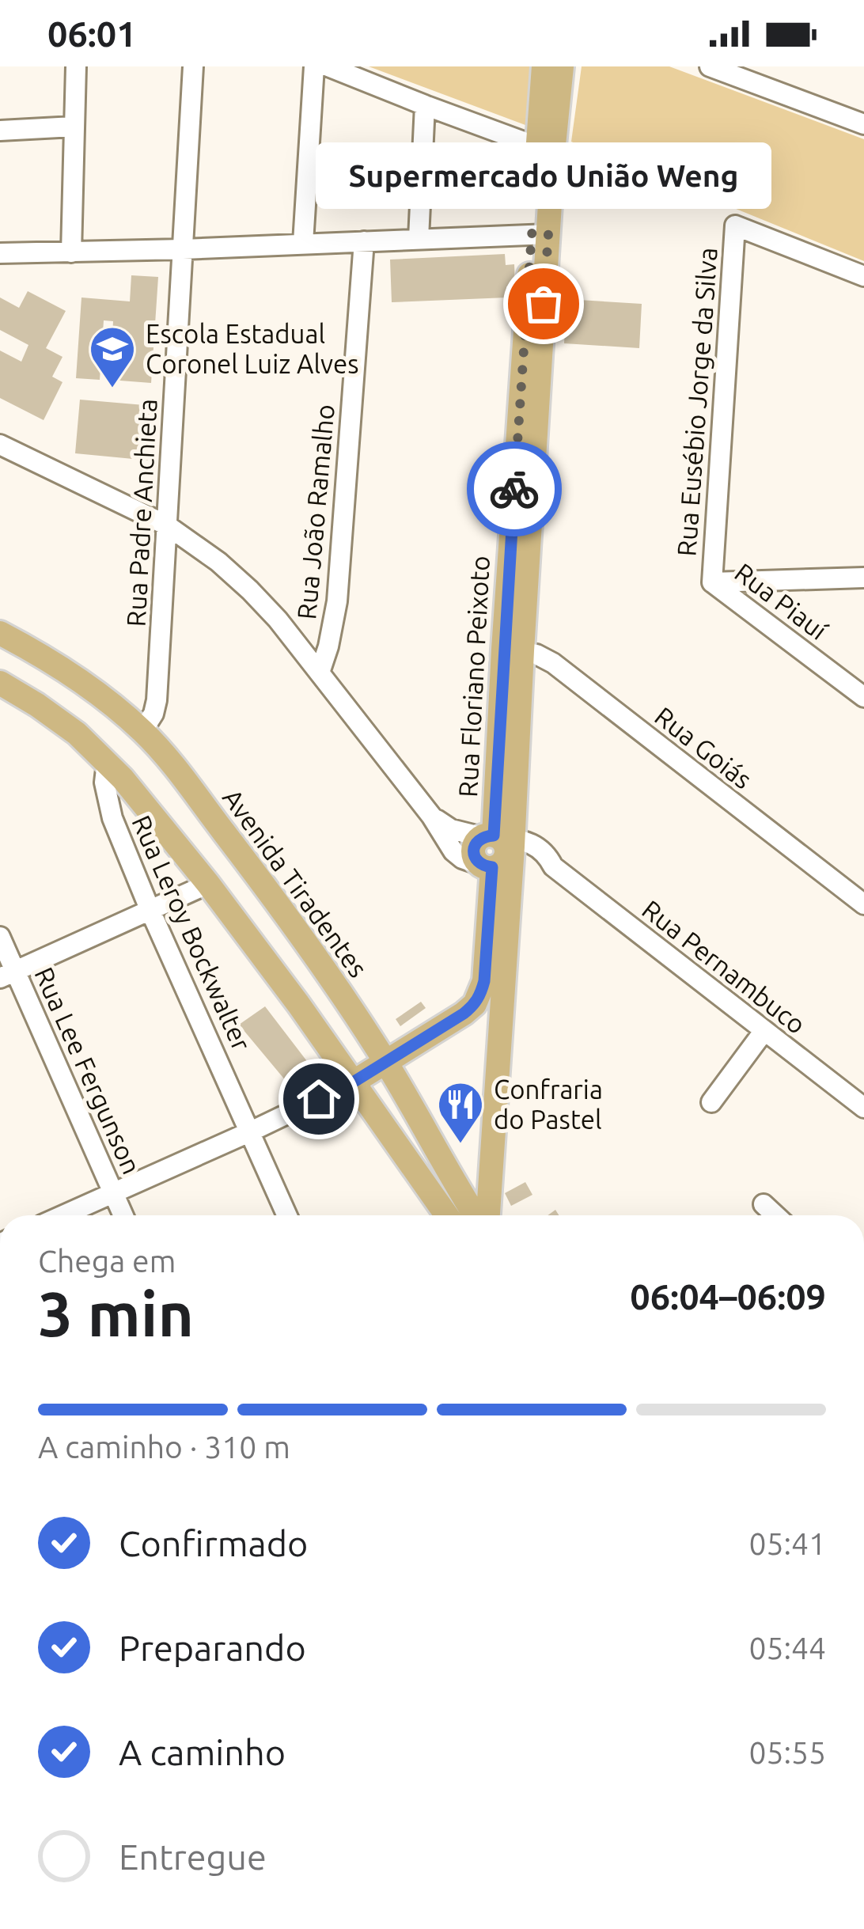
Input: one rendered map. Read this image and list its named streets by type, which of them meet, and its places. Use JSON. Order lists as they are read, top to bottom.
{
  "streets": {
    "main road": ["Rua Floriano Peixoto", "Avenida Tiradentes"],
    "street": [
      "Rua Eusébio Jorge da Silva",
      "Rua João Ramalho",
      "Rua Padre Anchieta",
      "Rua Piauí",
      "Rua Goiás",
      "Rua Leroy Bockwalter",
      "Rua Pernambuco",
      "Rua Lee Fergunson"
    ]
  },
  "crossings": [
    ["Rua Eusébio Jorge da Silva", "Rua Piauí"],
    ["Rua Padre Anchieta", "Avenida Tiradentes"],
    ["Rua Floriano Peixoto", "Rua Goiás"],
    ["Rua Floriano Peixoto", "Rua Pernambuco"]
  ],
  "places": {
    "other": ["Supermercado União Weng"],
    "school or university": ["Escola Estadual Coronel Luiz Alves"],
    "restaurant": ["Confraria do Pastel"]
  },
  "page": {
    "status": "06:01",
    "bubble": "Supermercado União Weng",
    "heading": ["3 min", "Chega em", "06:04–06:09"],
    "bar": "A caminho · 310 m",
    "list": [
      ["Confirmado", "05:41"],
      ["Preparando", "05:44"],
      ["A caminho", "05:55"],
      "Entregue"
    ]
  }
}
